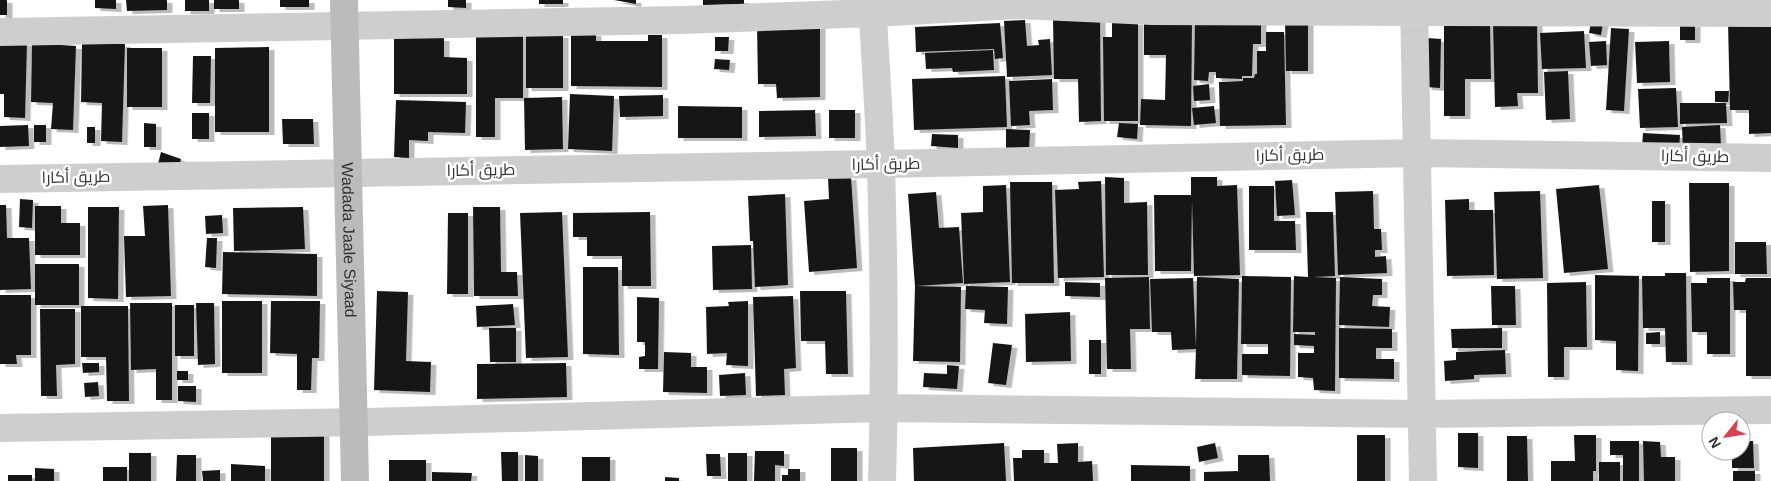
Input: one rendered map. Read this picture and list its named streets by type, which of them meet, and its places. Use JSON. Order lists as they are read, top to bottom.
{
  "streets": {
    "main road": ["Wadada Jaale Siyaad"],
    "street": ["طريق أكارا"]
  },
  "crossings": [
    ["طريق أكارا", "Wadada Jaale Siyaad"]
  ],
  "north": "bottom left"
}
